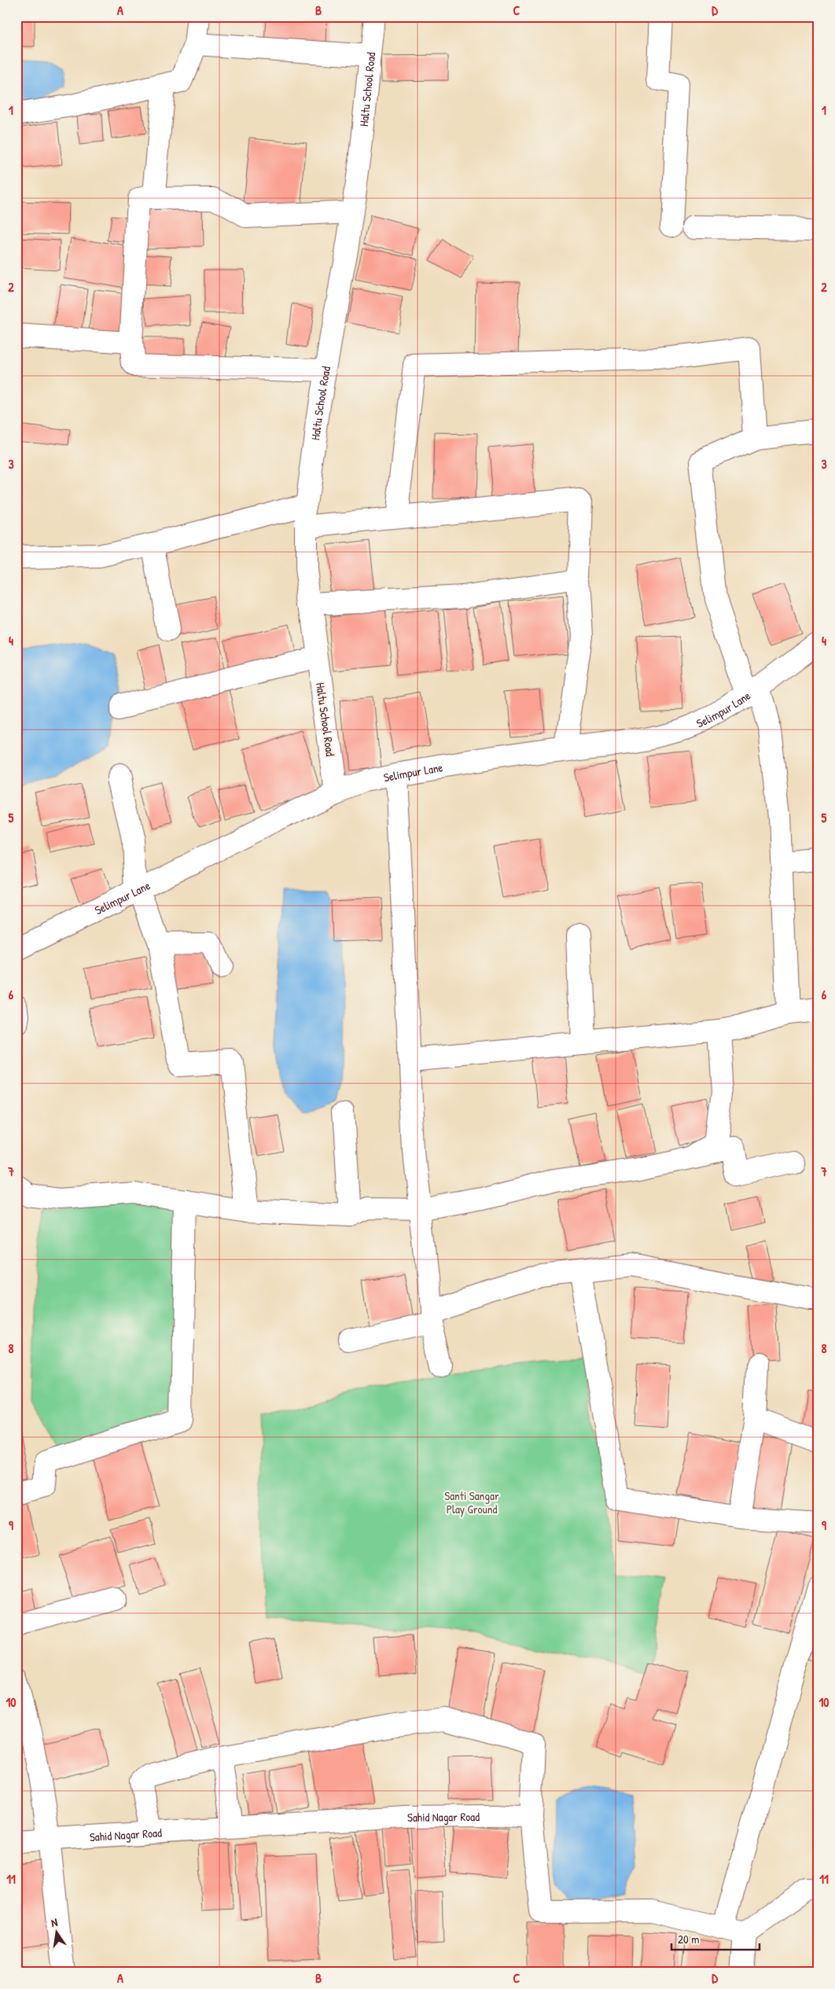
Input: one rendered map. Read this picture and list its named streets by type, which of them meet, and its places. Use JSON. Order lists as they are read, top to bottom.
{
  "streets": {
    "street": ["Haltu School Road", "Selimpur Lane", "Sahid Nagar Road"]
  },
  "crossings": [
    ["Haltu School Road", "Selimpur Lane"]
  ],
  "parks": ["Santi Sangar Play Ground"],
  "scale_bar": "20 m",
  "north": "top",
  "grid": {
    "columns": [
      "A",
      "B",
      "C",
      "D"
    ],
    "rows": [
      "1",
      "2",
      "3",
      "4",
      "5",
      "6",
      "7",
      "8",
      "9",
      "10",
      "11"
    ]
  }
}
